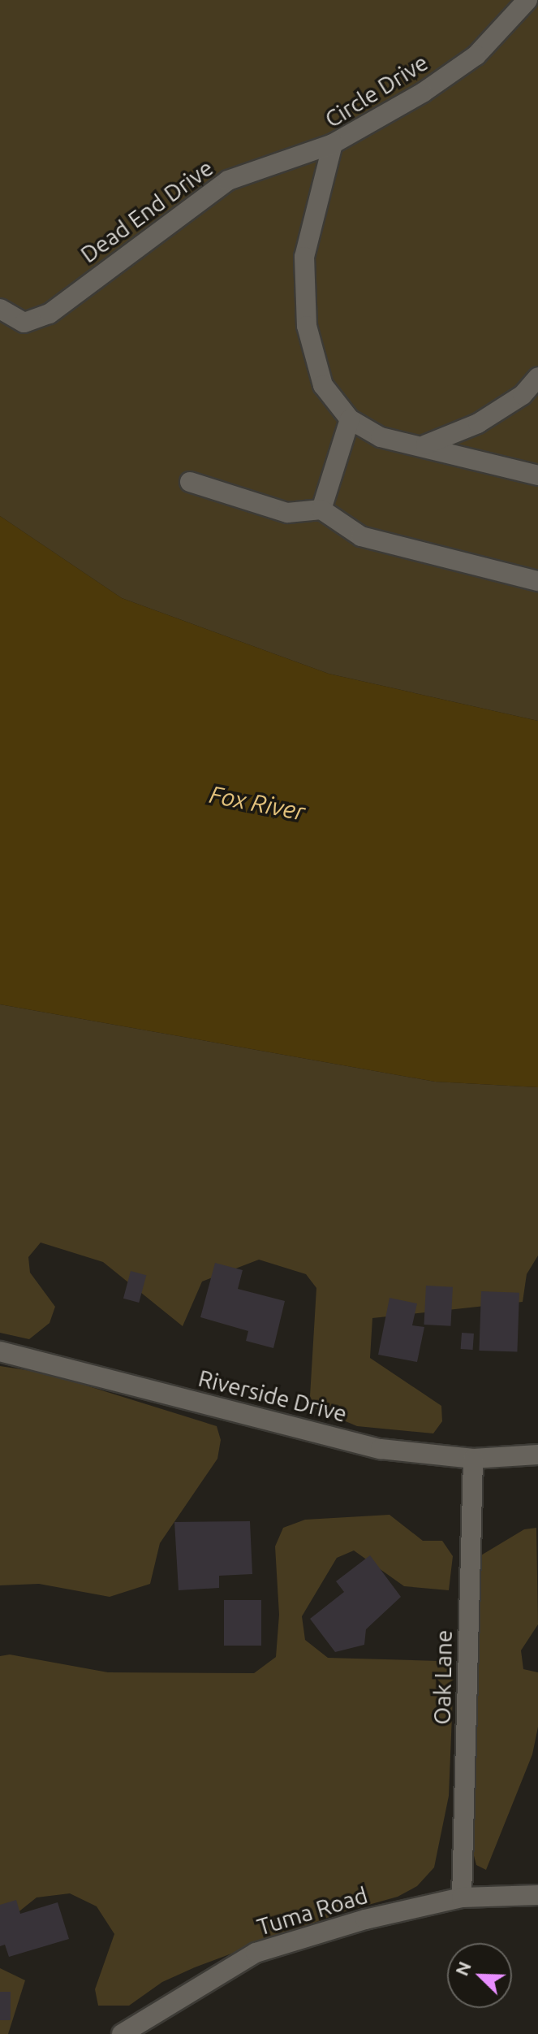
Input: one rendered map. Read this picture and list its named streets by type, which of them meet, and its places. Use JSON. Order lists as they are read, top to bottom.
{
  "streets": {
    "street": [
      "Circle Drive",
      "Dead End Drive",
      "Riverside Drive",
      "Oak Lane",
      "Tuma Road"
    ]
  },
  "crossings": [
    ["Circle Drive", "Dead End Drive"],
    ["Riverside Drive", "Oak Lane"],
    ["Oak Lane", "Tuma Road"]
  ],
  "water": ["Fox River"],
  "north": "top left"
}
